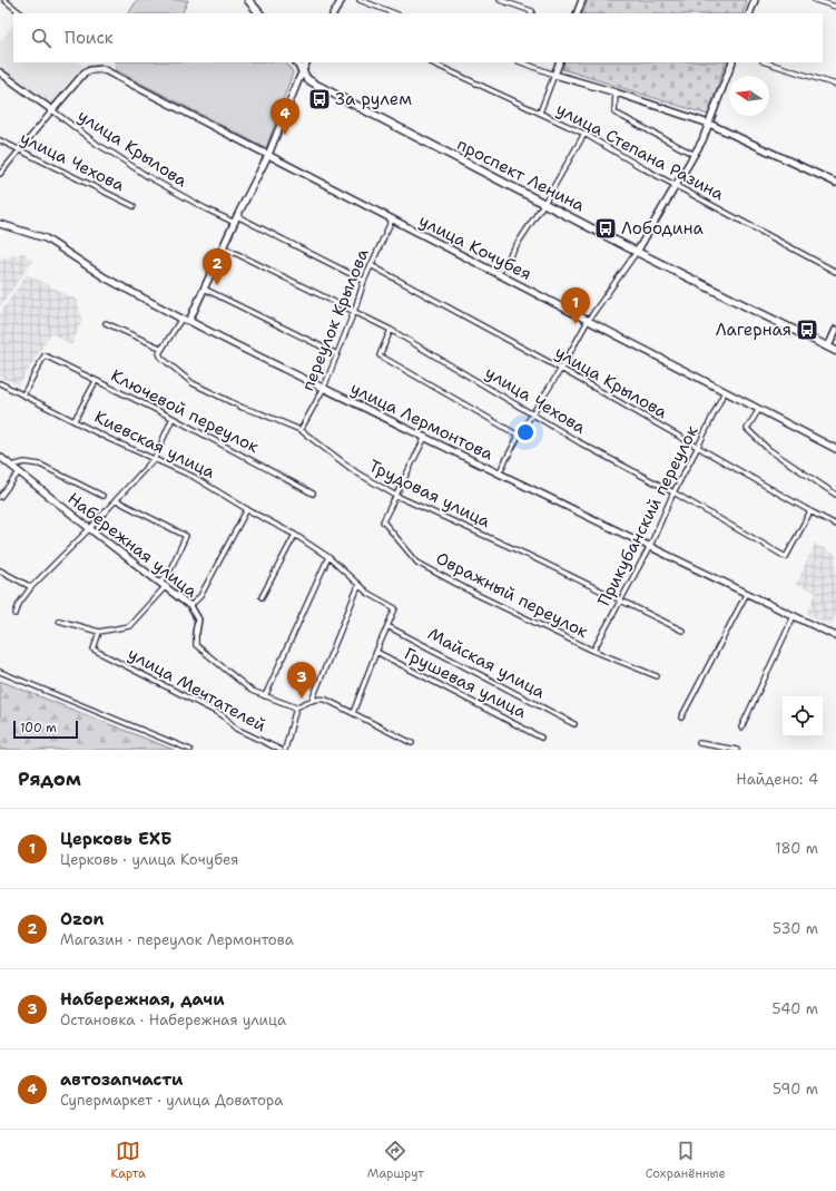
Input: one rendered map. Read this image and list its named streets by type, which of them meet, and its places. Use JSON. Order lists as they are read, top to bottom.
{
  "streets": {
    "main road": ["проспект Ленина"],
    "street": [
      "улица Крылова",
      "улица Степана Разина",
      "улица Чехова",
      "улица Кочубея",
      "переулок Крылова",
      "Ключевой переулок",
      "улица Лермонтова",
      "Киевская улица",
      "Трудовая улица",
      "Прикубанский переулок",
      "Набережная улица",
      "Овражный переулок",
      "Майская улица",
      "Грушевая улица",
      "улица Мечтателей"
    ]
  },
  "crossings": [
    ["улица Крылова", "улица Чехова"],
    ["улица Крылова", "улица Кочубея"],
    ["улица Крылова", "переулок Крылова"],
    ["улица Крылова", "Прикубанский переулок"],
    ["улица Чехова", "переулок Крылова"],
    ["улица Чехова", "Прикубанский переулок"],
    ["улица Кочубея", "переулок Крылова"],
    ["улица Кочубея", "Прикубанский переулок"],
    ["переулок Крылова", "улица Лермонтова"],
    ["переулок Крылова", "Трудовая улица"],
    ["Ключевой переулок", "Киевская улица"],
    ["улица Лермонтова", "Прикубанский переулок"],
    ["улица Лермонтова", "Овражный переулок"],
    ["Киевская улица", "Майская улица"],
    ["Киевская улица", "Грушевая улица"],
    ["Трудовая улица", "Прикубанский переулок"],
    ["Трудовая улица", "Овражный переулок"],
    ["Прикубанский переулок", "Овражный переулок"]
  ],
  "places": {
    "bus stop": ["За рулем", "Лободина", "Лагерная"]
  },
  "scale_bar": "100 m",
  "north": "left",
  "page": {
    "search": "Поиск",
    "pins": [
      "4",
      "2",
      "1",
      "3"
    ],
    "scale": "100 m",
    "heading": ["Рядом", "Найдено: 4"],
    "list": [
      {
        "mark": "1",
        "name": "Церковь ЕХБ",
        "note": "Церковь · улица Кочубея",
        "value": "180 m"
      },
      {
        "mark": "2",
        "name": "Ozon",
        "note": "Магазин · переулок Лермонтова",
        "value": "530 m"
      },
      {
        "mark": "3",
        "name": "Набережная, дачи",
        "note": "Остановка · Набережная улица",
        "value": "540 m"
      },
      {
        "mark": "4",
        "name": "автозапчасти",
        "note": "Супермаркет · улица Доватора",
        "value": "590 m"
      }
    ],
    "nav": ["Карта", "Маршрут", "Сохранённые"]
  }
}
